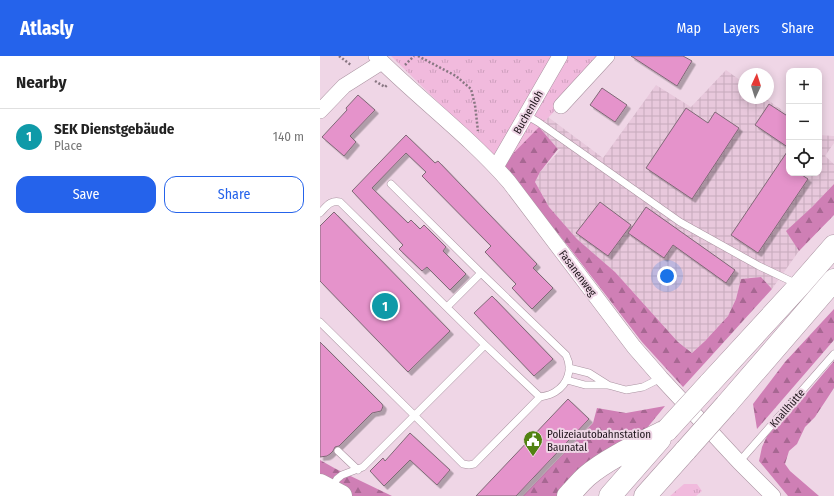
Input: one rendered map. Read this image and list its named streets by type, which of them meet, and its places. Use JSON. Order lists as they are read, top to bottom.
{
  "streets": {
    "street": ["Buchenloh", "Fasanenweg"],
    "lane": ["Knallhütte"]
  },
  "crossings": [
    ["Buchenloh", "Fasanenweg"],
    ["Fasanenweg", "Knallhütte"]
  ],
  "places": {
    "public building": ["Polizeiautobahnstation Baunatal"]
  },
  "north": "top",
  "page": {
    "header": "Atlasly",
    "nav": ["Map", "Layers", "Share"],
    "heading": "Nearby",
    "map_buttons": ["+", "−"],
    "list": [
      {
        "mark": "1",
        "name": "SEK Dienstgebäude",
        "note": "Place",
        "value": "140 m"
      }
    ],
    "buttons": ["Save", "Share"],
    "pins": "1"
  }
}
